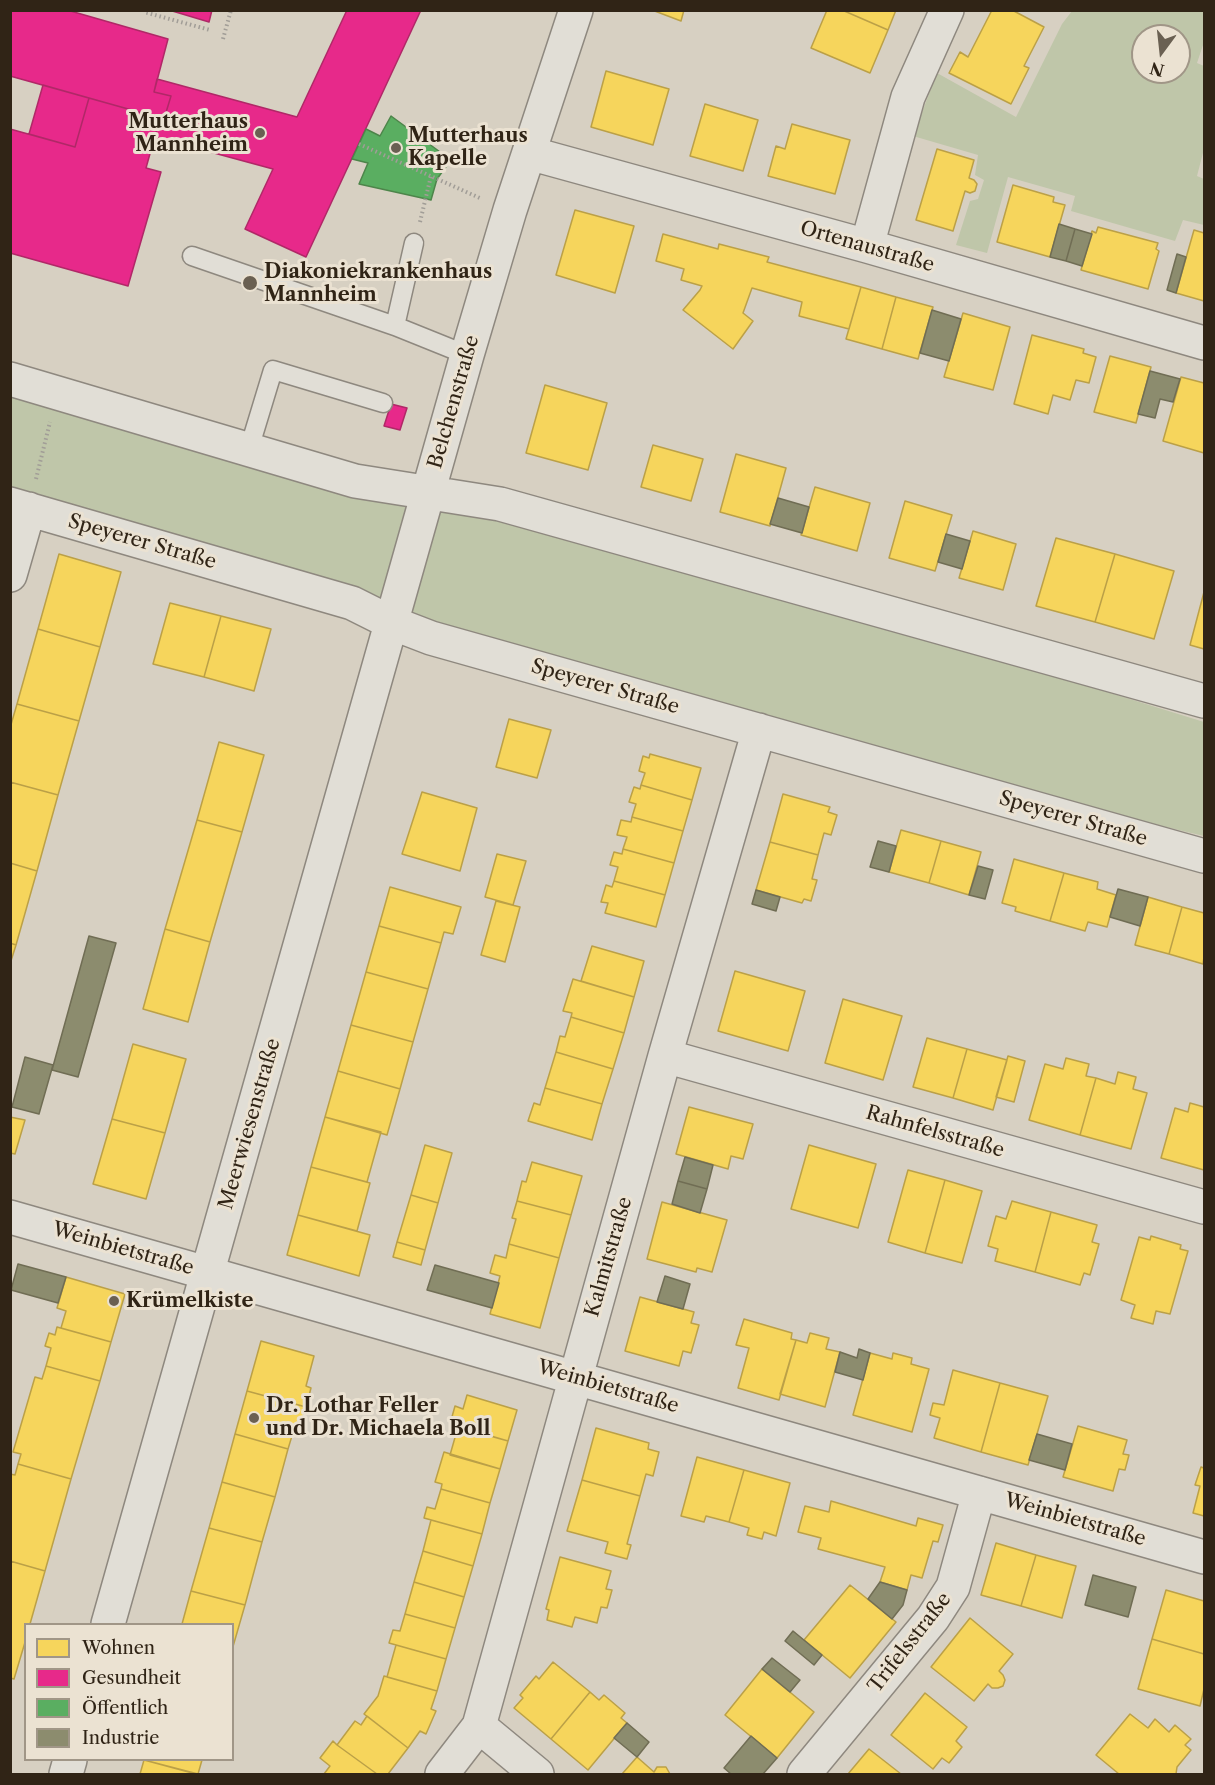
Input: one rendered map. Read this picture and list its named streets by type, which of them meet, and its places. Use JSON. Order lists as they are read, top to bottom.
{
  "streets": {
    "street": [
      "Ortenaustraße",
      "Belchenstraße",
      "Speyerer Straße",
      "Meerwiesenstraße",
      "Rahnfelsstraße",
      "Weinbietstraße",
      "Kalmitstraße",
      "Trifelsstraße"
    ]
  },
  "crossings": [
    ["Ortenaustraße", "Belchenstraße"],
    ["Belchenstraße", "Speyerer Straße"],
    ["Belchenstraße", "Meerwiesenstraße"],
    ["Speyerer Straße", "Meerwiesenstraße"],
    ["Speyerer Straße", "Kalmitstraße"],
    ["Meerwiesenstraße", "Weinbietstraße"],
    ["Rahnfelsstraße", "Kalmitstraße"],
    ["Weinbietstraße", "Kalmitstraße"],
    ["Weinbietstraße", "Trifelsstraße"]
  ],
  "places": [
    "Mutterhaus Mannheim",
    "Mutterhaus Kapelle",
    "Diakoniekrankenhaus Mannheim",
    "Krümelkiste",
    "Dr. Lothar Feller und Dr. Michaela Boll"
  ],
  "legend": [
    "Wohnen",
    "Gesundheit",
    "Öffentlich",
    "Industrie"
  ],
  "north": "bottom"
}
